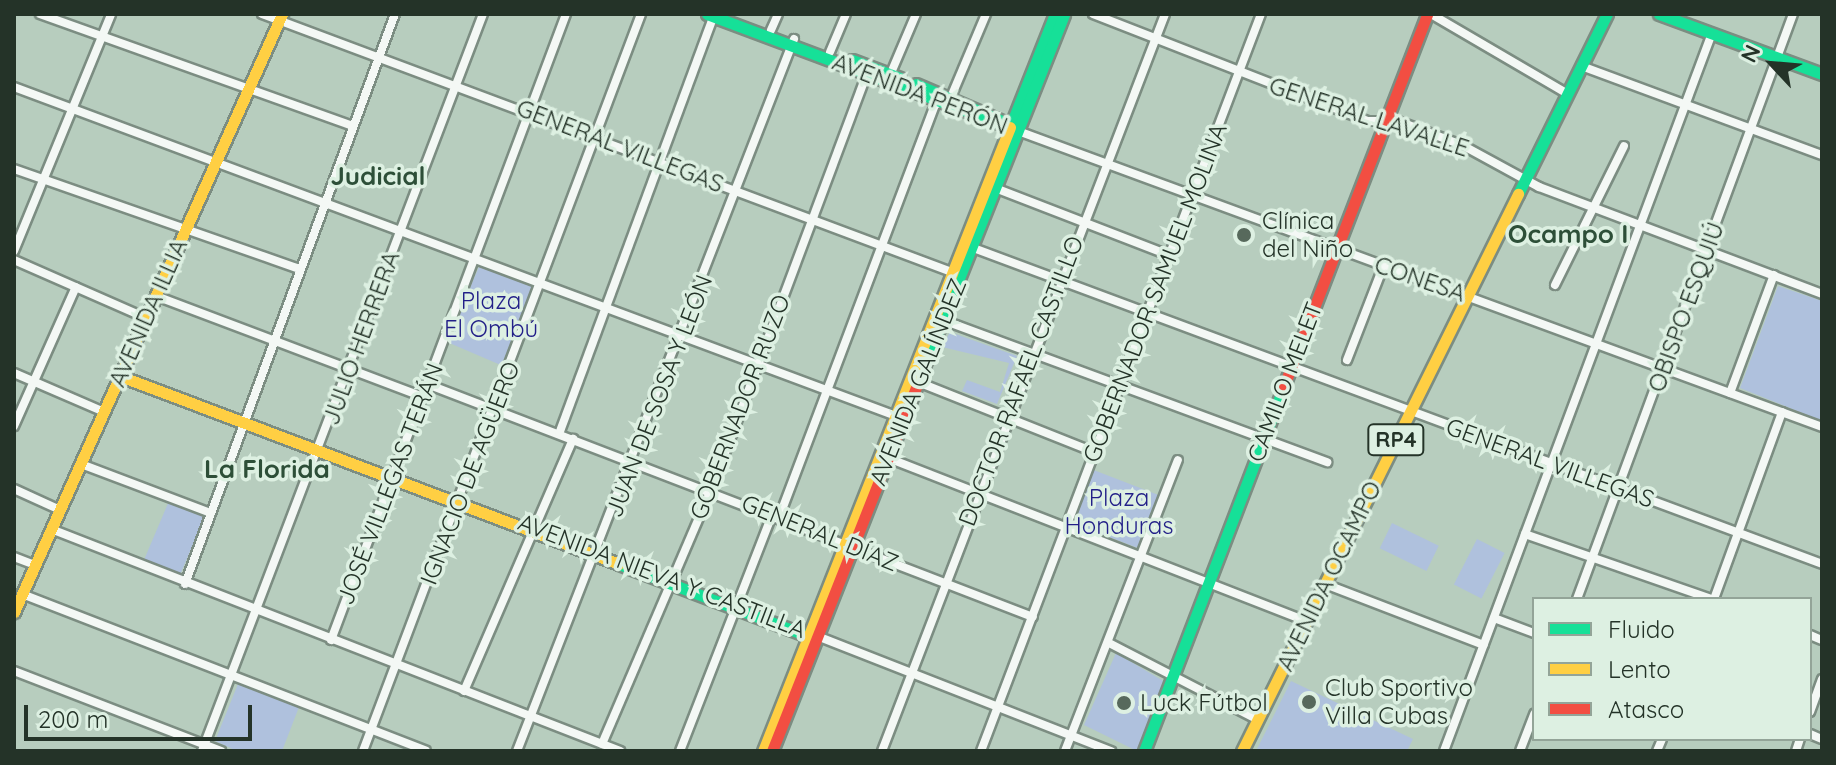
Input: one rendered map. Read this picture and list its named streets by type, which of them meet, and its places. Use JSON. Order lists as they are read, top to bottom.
{
  "streets": {
    "main road": [
      "AVENIDA PERÓN",
      "AVENIDA ILLIA",
      "AVENIDA GALÍNDEZ",
      "CAMILO MELET",
      "RP4",
      "AVENIDA NIEVA Y CASTILLA",
      "AVENIDA OCAMPO"
    ],
    "street": [
      "GENERAL LAVALLE",
      "GENERAL VILLEGAS",
      "CONESA",
      "GOBERNADOR SAMUEL MOLINA",
      "OBISPO ESQUIÚ",
      "JULIO HERRERA",
      "DOCTOR RAFAEL CASTILLO",
      "JUAN DE SOSA Y LEÓN",
      "GOBERNADOR RUZO",
      "IGNACIO DE AGÜERO",
      "JOSÉ VILLEGAS TERÁN",
      "GENERAL DÍAZ"
    ]
  },
  "crossings": [
    ["AVENIDA PERÓN", "CONESA"],
    ["AVENIDA PERÓN", "AVENIDA GALÍNDEZ"],
    ["AVENIDA PERÓN", "JUAN DE SOSA Y LEÓN"],
    ["AVENIDA PERÓN", "GOBERNADOR RUZO"],
    ["GENERAL LAVALLE", "GOBERNADOR SAMUEL MOLINA"],
    ["GENERAL LAVALLE", "OBISPO ESQUIÚ"],
    ["GENERAL LAVALLE", "DOCTOR RAFAEL CASTILLO"],
    ["GENERAL LAVALLE", "CAMILO MELET"],
    ["GENERAL LAVALLE", "AVENIDA OCAMPO"],
    ["GENERAL VILLEGAS", "GOBERNADOR SAMUEL MOLINA"],
    ["GENERAL VILLEGAS", "OBISPO ESQUIÚ"],
    ["GENERAL VILLEGAS", "AVENIDA ILLIA"],
    ["GENERAL VILLEGAS", "JULIO HERRERA"],
    ["GENERAL VILLEGAS", "DOCTOR RAFAEL CASTILLO"],
    ["GENERAL VILLEGAS", "AVENIDA GALÍNDEZ"],
    ["GENERAL VILLEGAS", "CAMILO MELET"],
    ["GENERAL VILLEGAS", "JUAN DE SOSA Y LEÓN"],
    ["GENERAL VILLEGAS", "GOBERNADOR RUZO"],
    ["GENERAL VILLEGAS", "IGNACIO DE AGÜERO"],
    ["GENERAL VILLEGAS", "JOSÉ VILLEGAS TERÁN"],
    ["GENERAL VILLEGAS", "AVENIDA OCAMPO"],
    ["CONESA", "GOBERNADOR SAMUEL MOLINA"],
    ["CONESA", "OBISPO ESQUIÚ"],
    ["CONESA", "DOCTOR RAFAEL CASTILLO"],
    ["CONESA", "AVENIDA GALÍNDEZ"],
    ["CONESA", "CAMILO MELET"],
    ["CONESA", "AVENIDA OCAMPO"],
    ["GOBERNADOR SAMUEL MOLINA", "GENERAL DÍAZ"],
    ["AVENIDA ILLIA", "AVENIDA NIEVA Y CASTILLA"],
    ["JULIO HERRERA", "AVENIDA NIEVA Y CASTILLA"],
    ["DOCTOR RAFAEL CASTILLO", "GENERAL DÍAZ"],
    ["AVENIDA GALÍNDEZ", "GENERAL DÍAZ"],
    ["AVENIDA GALÍNDEZ", "AVENIDA NIEVA Y CASTILLA"],
    ["JUAN DE SOSA Y LEÓN", "GENERAL DÍAZ"],
    ["JUAN DE SOSA Y LEÓN", "AVENIDA NIEVA Y CASTILLA"],
    ["GOBERNADOR RUZO", "GENERAL DÍAZ"],
    ["GOBERNADOR RUZO", "AVENIDA NIEVA Y CASTILLA"],
    ["IGNACIO DE AGÜERO", "GENERAL DÍAZ"],
    ["IGNACIO DE AGÜERO", "AVENIDA NIEVA Y CASTILLA"],
    ["JOSÉ VILLEGAS TERÁN", "GENERAL DÍAZ"],
    ["JOSÉ VILLEGAS TERÁN", "AVENIDA NIEVA Y CASTILLA"]
  ],
  "districts": ["Judicial", "Ocampo I", "La Florida"],
  "parks": ["Plaza El Ombú", "Plaza Honduras"],
  "places": ["Clínica del Niño", "Club Sportivo Villa Cubas", "Luck Fútbol"],
  "legend": ["Fluido", "Lento", "Atasco"],
  "scale_bar": "200 m",
  "north": "top left"
}
